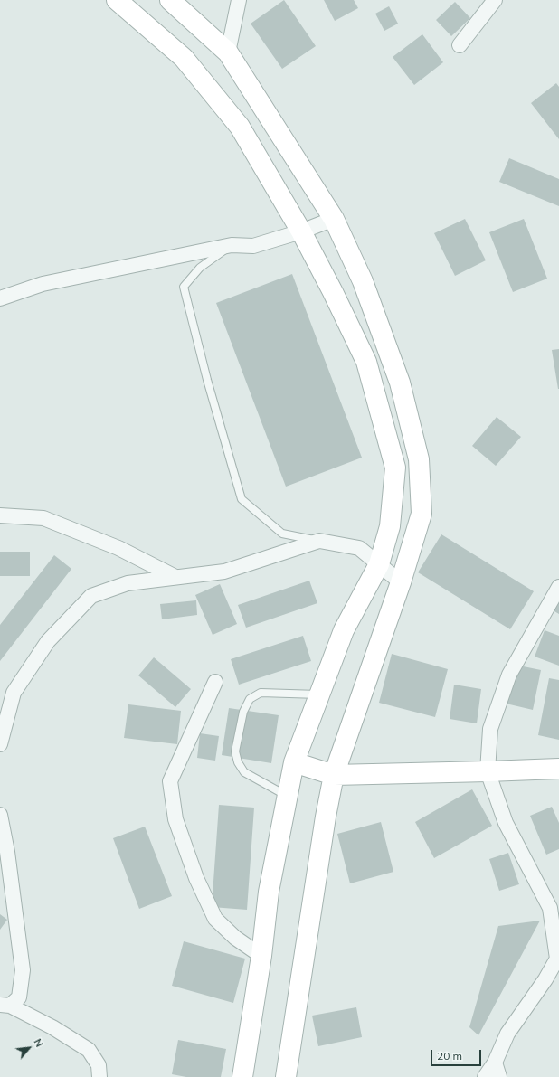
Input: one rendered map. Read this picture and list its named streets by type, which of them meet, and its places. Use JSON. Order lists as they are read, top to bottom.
{
  "scale_bar": "20 m",
  "north": "top right"
}
